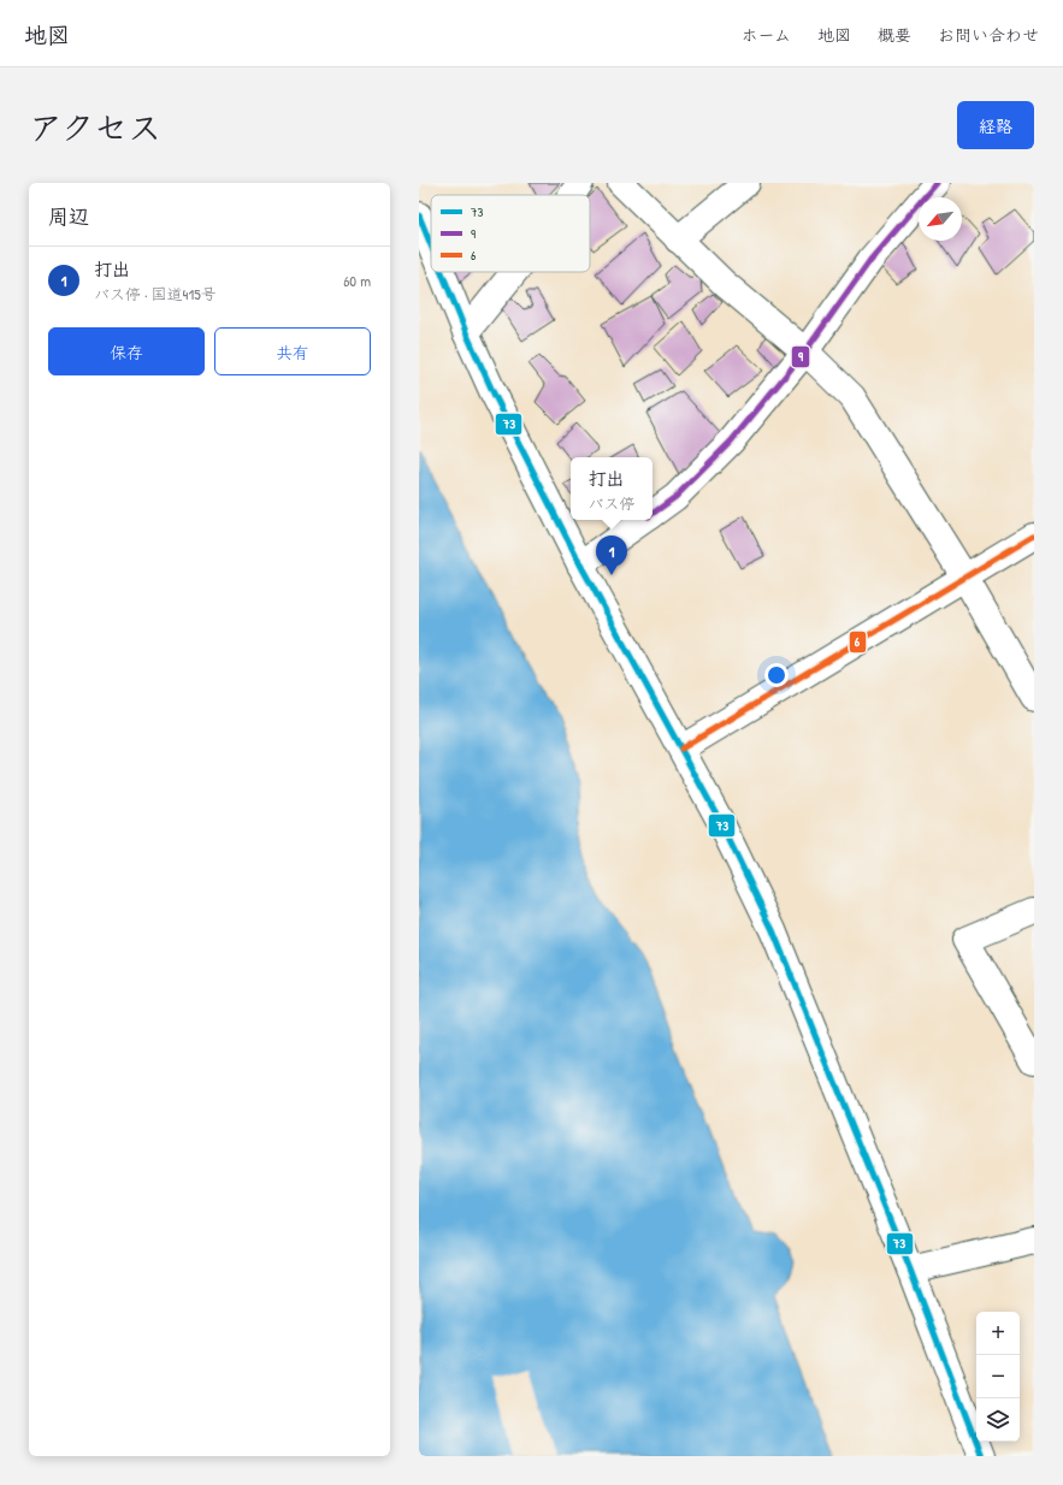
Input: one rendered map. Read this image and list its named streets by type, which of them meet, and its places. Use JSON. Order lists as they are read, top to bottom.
{
  "lines": ["transit line 9", "transit line 73", "transit line 6"],
  "legend": ["73", "9", "6"],
  "north": "bottom left",
  "page": {
    "header": "地図",
    "nav": [
      "ホーム",
      "地図",
      "概要",
      "お問い合わせ"
    ],
    "title": "アクセス",
    "buttons": [
      "経路",
      ["保存", "共有"]
    ],
    "heading": "周辺",
    "list": [
      {
        "mark": "1",
        "name": "打出",
        "note": "バス停 · 国道415号",
        "value": "60 m"
      }
    ],
    "popup": ["打出", "バス停"],
    "pins": "1",
    "map_buttons": ["+", "−"]
  }
}
